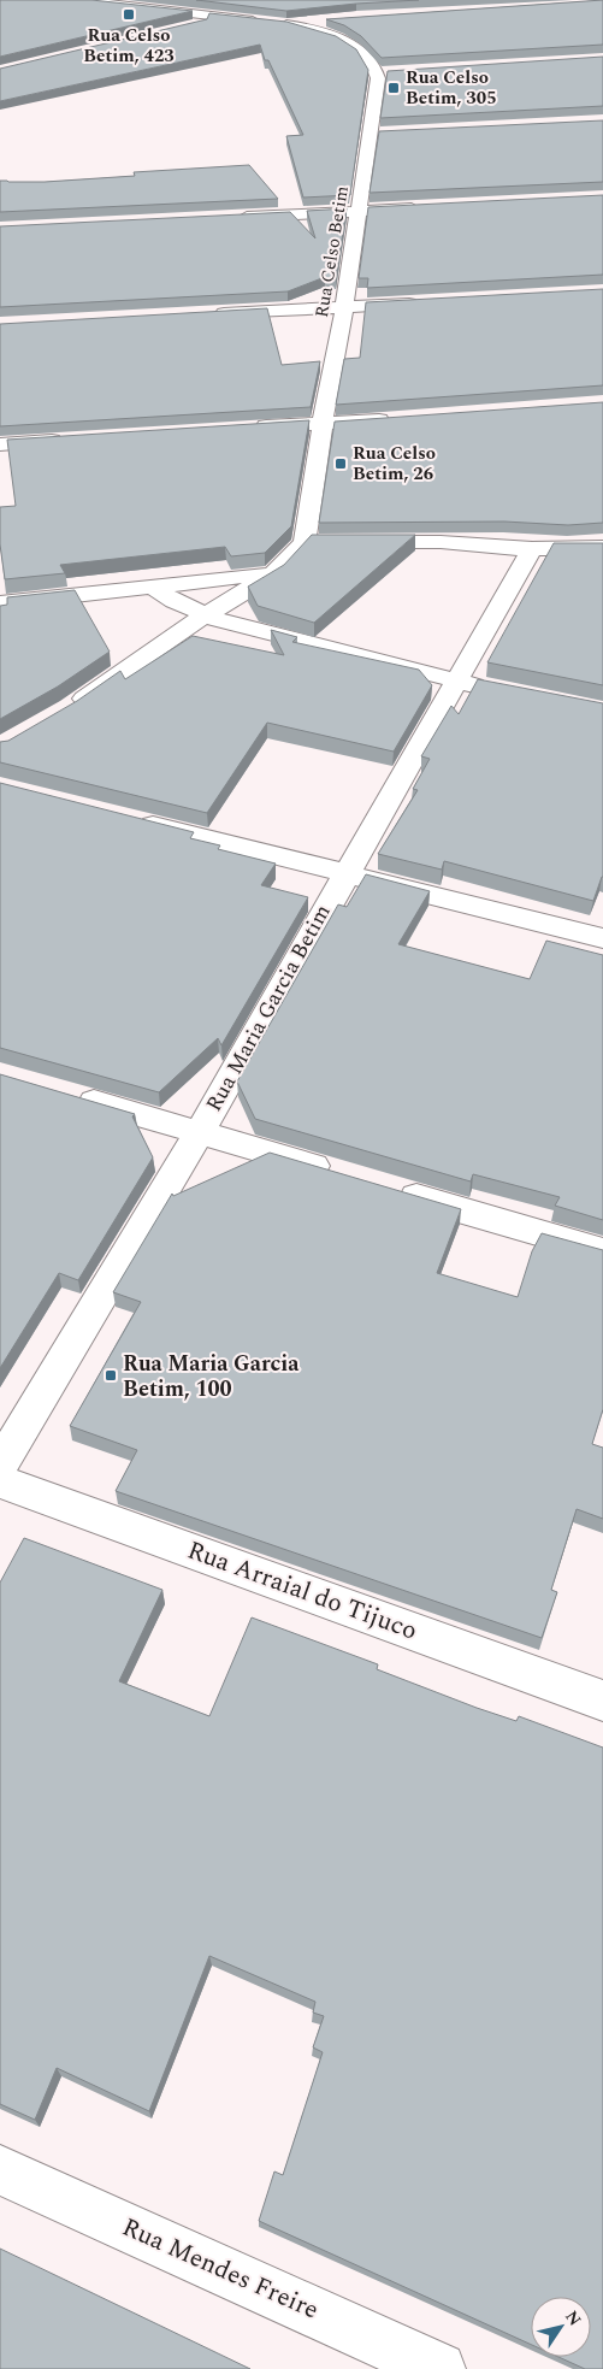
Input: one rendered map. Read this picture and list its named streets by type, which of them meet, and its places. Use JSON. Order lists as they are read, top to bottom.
{
  "streets": {
    "street": [
      "Rua Celso Betim",
      "Rua Maria Garcia Betim",
      "Rua Arraial do Tijuco",
      "Rua Mendes Freire"
    ]
  },
  "places": {
    "transit": [
      "Rua Celso Betim, 423",
      "Rua Celso Betim, 305",
      "Rua Celso Betim, 26",
      "Rua Maria Garcia Betim, 100"
    ]
  },
  "north": "top right"
}
